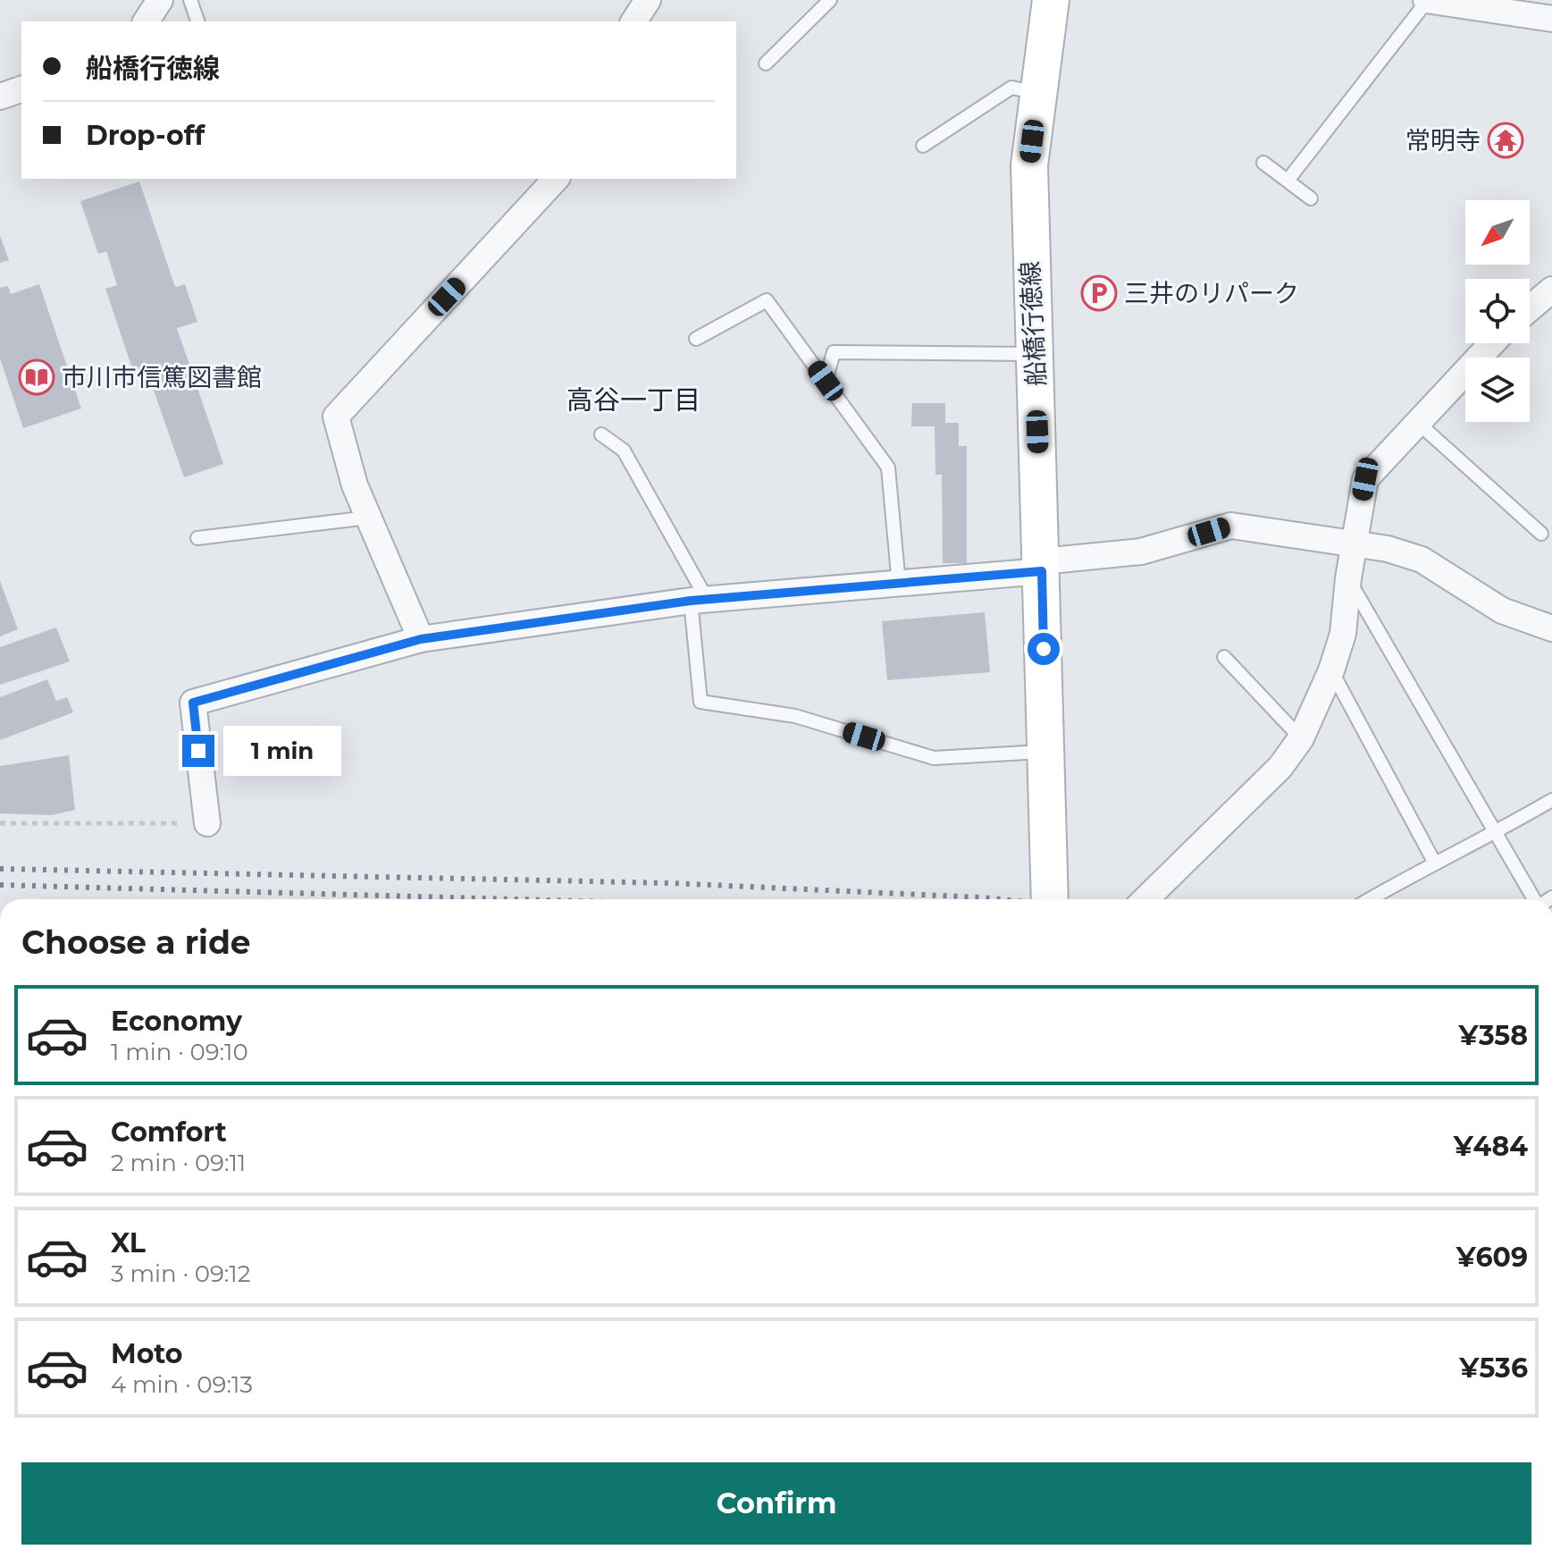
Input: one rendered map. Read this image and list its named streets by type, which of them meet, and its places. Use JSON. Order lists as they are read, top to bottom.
{
  "streets": {
    "main road": ["船橋行徳線"]
  },
  "districts": ["高谷一丁目"],
  "places": {
    "temple": ["常明寺"],
    "parking": ["三井のリパーク"],
    "library": ["市川市信篤図書館"]
  },
  "north": "bottom left",
  "page": {
    "banner": ["船橋行徳線", "Drop-off"],
    "bubble": "1 min",
    "heading": "Choose a ride",
    "list": [
      {
        "name": "Economy",
        "note": "1 min · 09:10",
        "value": "¥358"
      },
      {
        "name": "Comfort",
        "note": "2 min · 09:11",
        "value": "¥484"
      },
      {
        "name": "XL",
        "note": "3 min · 09:12",
        "value": "¥609"
      },
      {
        "name": "Moto",
        "note": "4 min · 09:13",
        "value": "¥536"
      }
    ],
    "buttons": "Confirm"
  }
}
